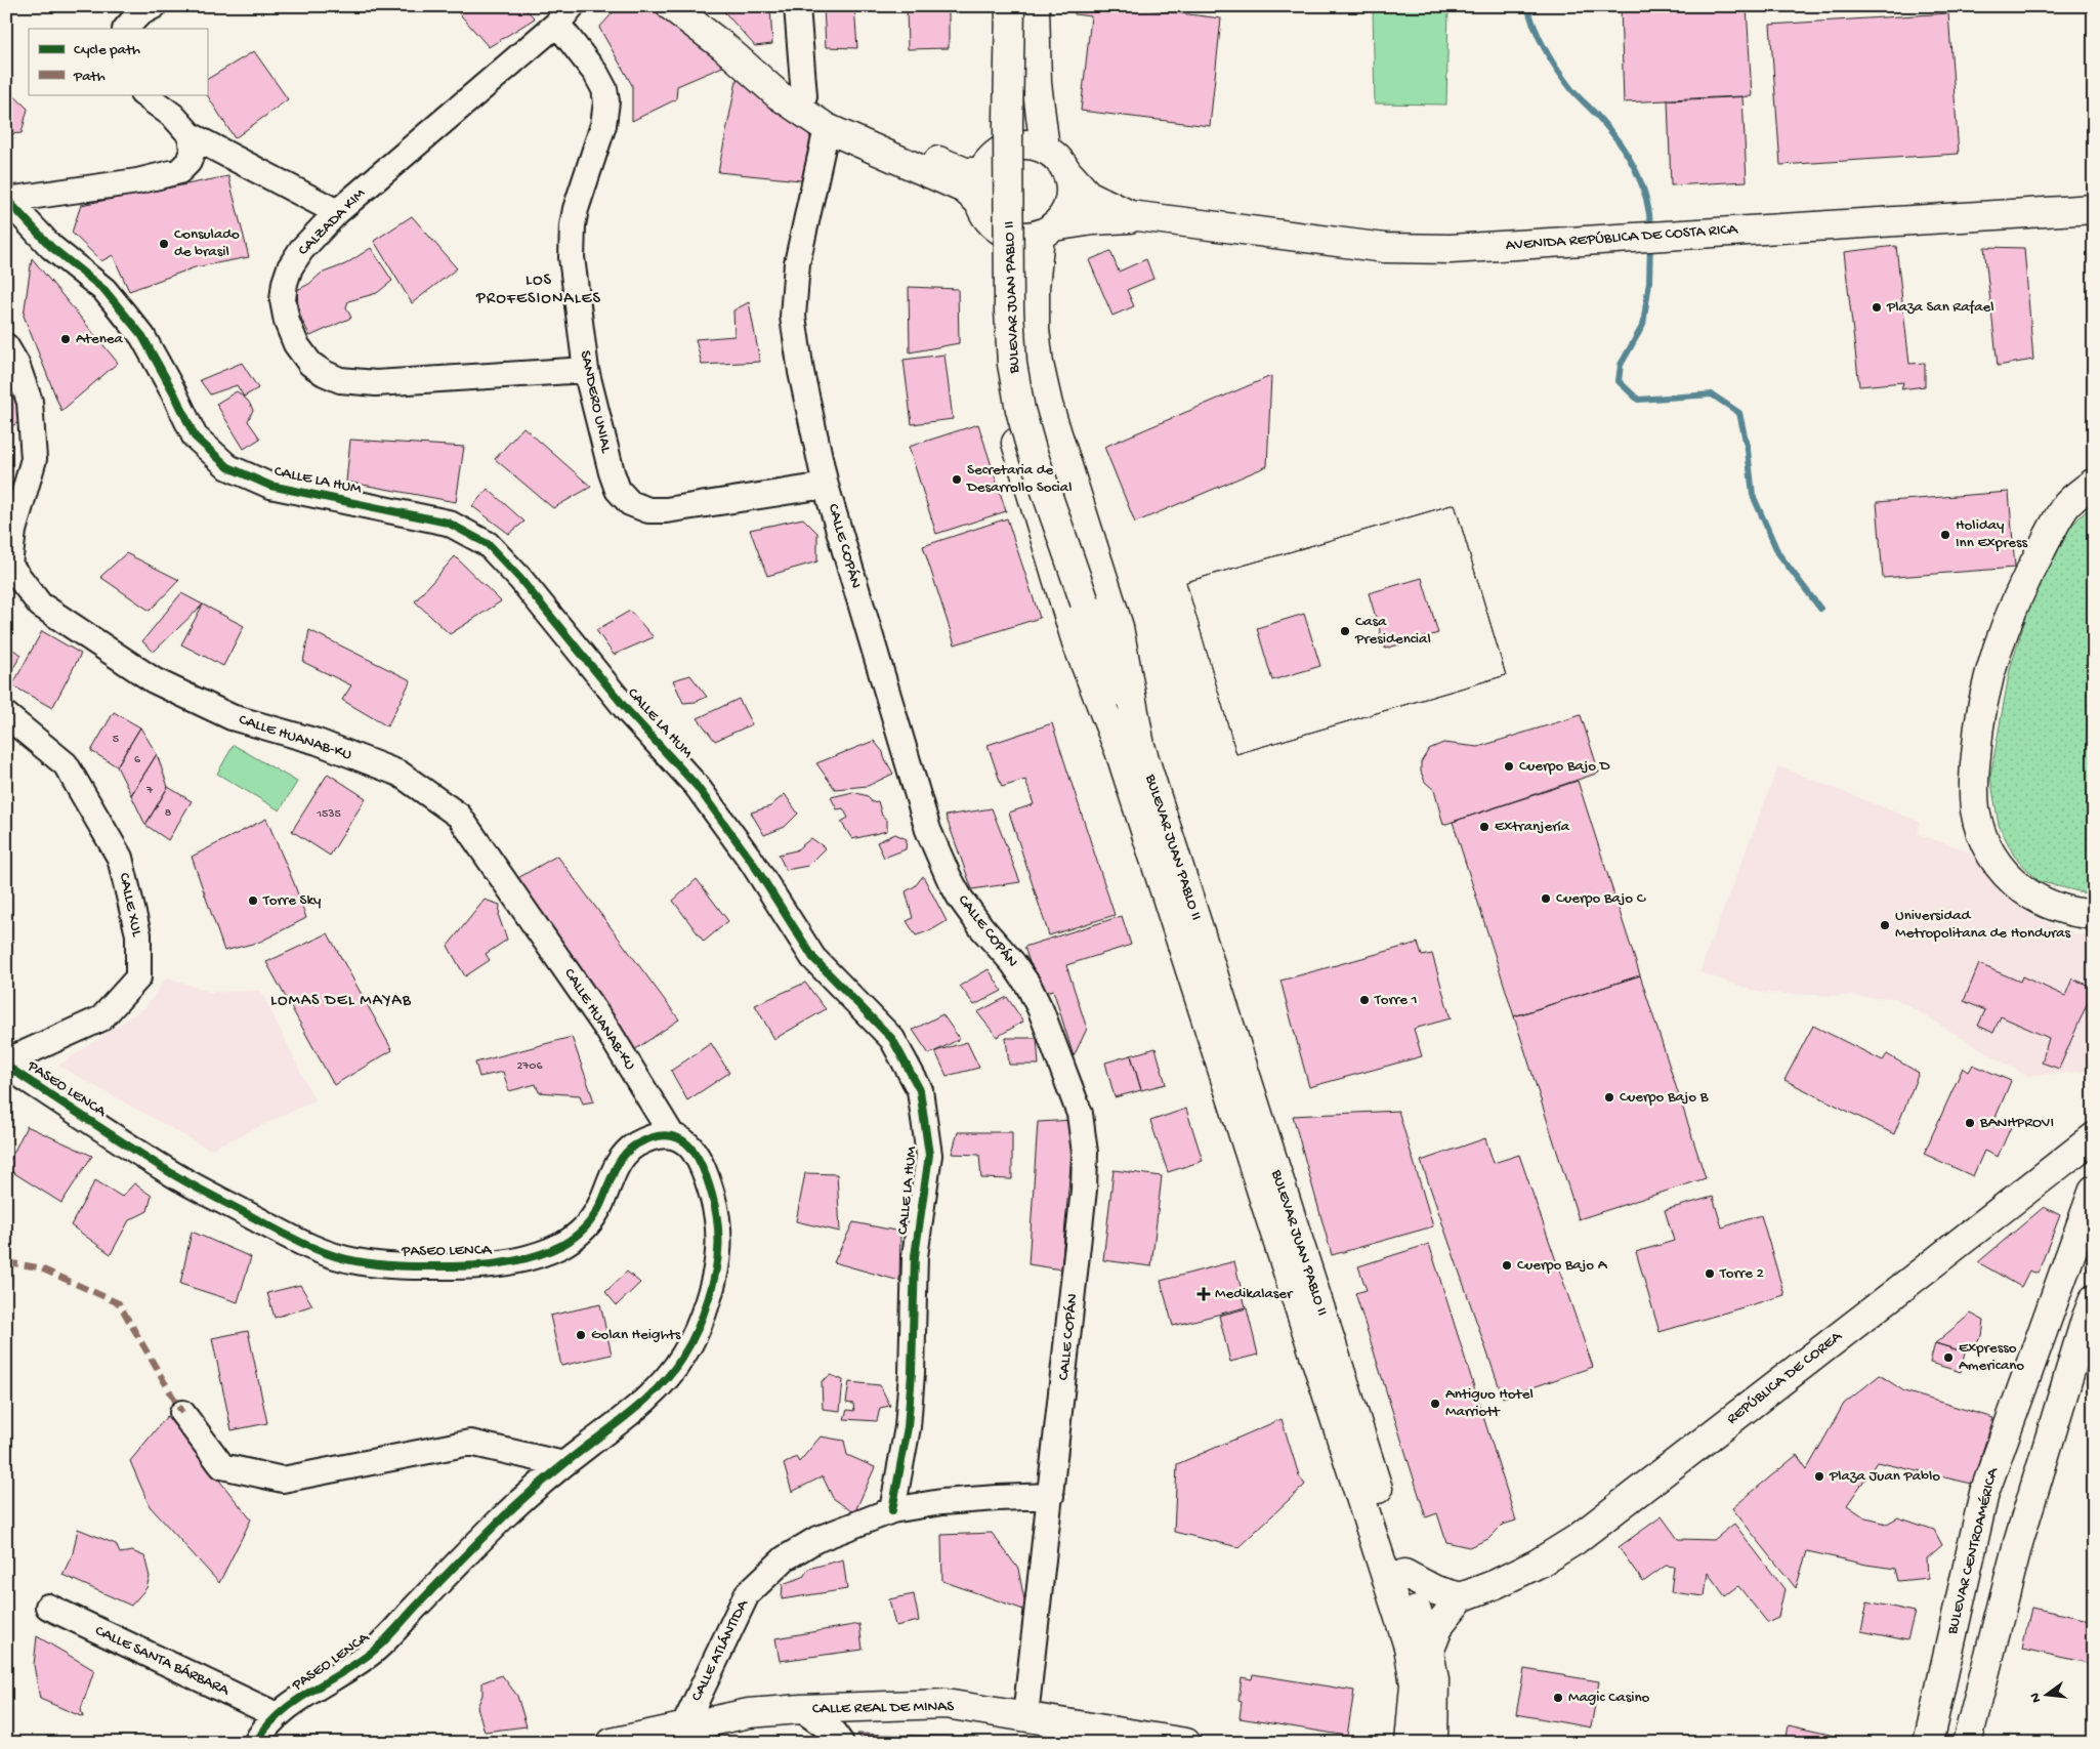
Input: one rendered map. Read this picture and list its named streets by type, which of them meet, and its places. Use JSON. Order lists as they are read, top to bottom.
{
  "streets": {
    "main road": [
      "AVENIDA REPÚBLICA DE COSTA RICA",
      "BULEVAR JUAN PABLO II",
      "REPÚBLICA DE COREA",
      "BULEVAR CENTROAMÉRICA",
      "CALLE REAL DE MINAS"
    ],
    "street": [
      "CALZADA KIM",
      "SANDERO UNIAL",
      "CALLE LA HUM",
      "CALLE COPÁN",
      "CALLE HUANAB-KU",
      "CALLE XUL",
      "PASEO LENCA",
      "CALLE ATLÁNTIDA",
      "CALLE SANTA BÁRBARA"
    ]
  },
  "crossings": [
    ["CALZADA KIM", "SANDERO UNIAL"],
    ["AVENIDA REPÚBLICA DE COSTA RICA", "BULEVAR JUAN PABLO II"],
    ["SANDERO UNIAL", "CALLE COPÁN"],
    ["CALLE LA HUM", "CALLE ATLÁNTIDA"],
    ["CALLE COPÁN", "CALLE ATLÁNTIDA"],
    ["CALLE COPÁN", "CALLE REAL DE MINAS"],
    ["CALLE HUANAB-KU", "PASEO LENCA"],
    ["PASEO LENCA", "CALLE SANTA BÁRBARA"],
    ["CALLE ATLÁNTIDA", "CALLE REAL DE MINAS"]
  ],
  "districts": ["LOS PROFESIONALES", "LOMAS DEL MAYAB"],
  "places": {
    "other": [
      "Consulado de brasil",
      "Plaza San Rafael",
      "Atenea",
      "Secretaria de Desarrollo Social",
      "Holiday Inn Express",
      "Casa Presidencial",
      "Cuerpo Bajo D",
      "Extranjería",
      "Cuerpo Bajo C",
      "Torre Sky",
      "Universidad Metropolitana de Honduras",
      "Torre 1",
      "Cuerpo Bajo B",
      "BANHPROVI",
      "Cuerpo Bajo A",
      "Torre 2",
      "Golan Heights",
      "Expresso Americano",
      "Antiguo Hotel Marriott",
      "Plaza Juan Pablo",
      "Magic Casino"
    ],
    "health": ["Medikalaser"]
  },
  "house_numbers": [
    "5",
    "6",
    "7",
    "8",
    "1535",
    "2706"
  ],
  "legend": ["Cycle path", "Path"],
  "north": "left"
}
